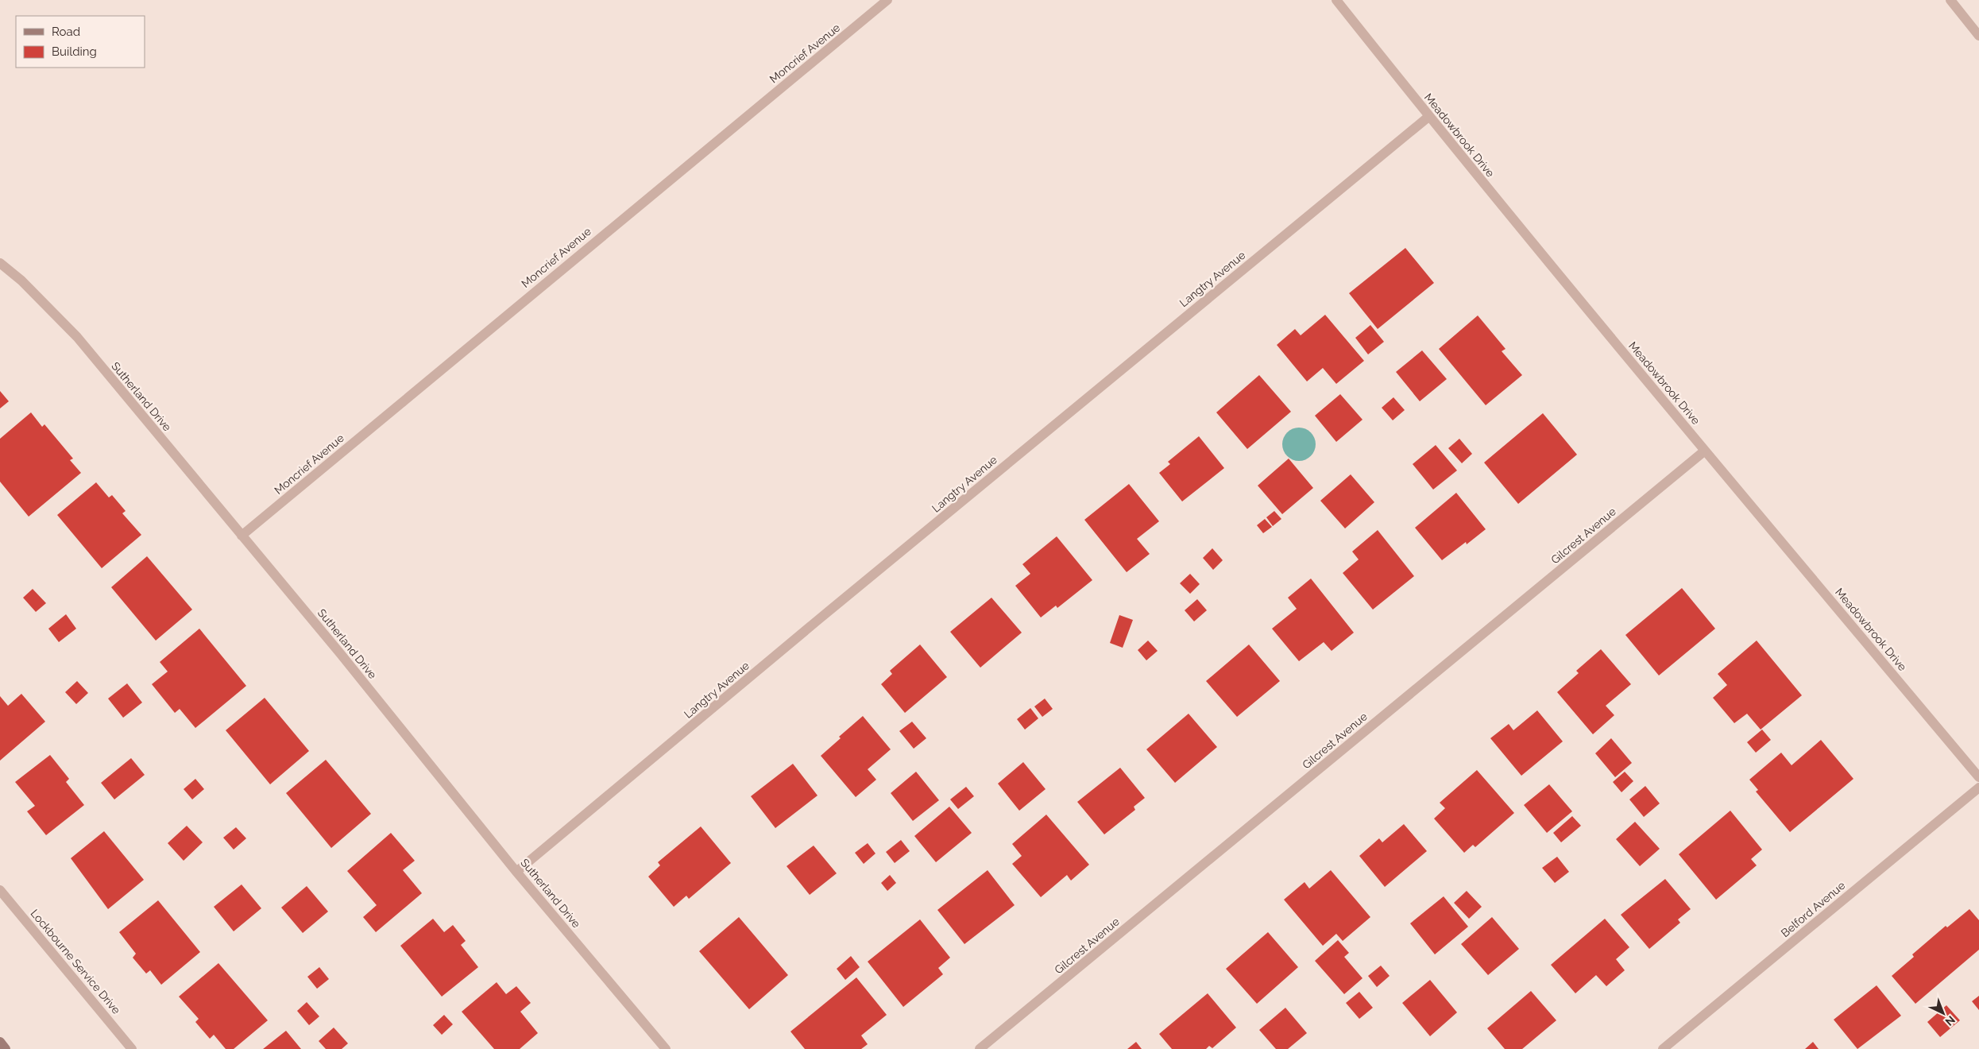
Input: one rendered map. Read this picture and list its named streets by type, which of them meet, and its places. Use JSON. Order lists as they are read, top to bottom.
{
  "streets": {
    "street": [
      "Moncrief Avenue",
      "Meadowbrook Drive",
      "Langtry Avenue",
      "Sutherland Drive",
      "Gilcrest Avenue",
      "Belford Avenue",
      "Lockbourne Service Drive"
    ]
  },
  "crossings": [
    ["Moncrief Avenue", "Sutherland Drive"],
    ["Meadowbrook Drive", "Langtry Avenue"],
    ["Meadowbrook Drive", "Gilcrest Avenue"],
    ["Langtry Avenue", "Sutherland Drive"]
  ],
  "legend": ["Road", "Building"],
  "north": "bottom right"
}
